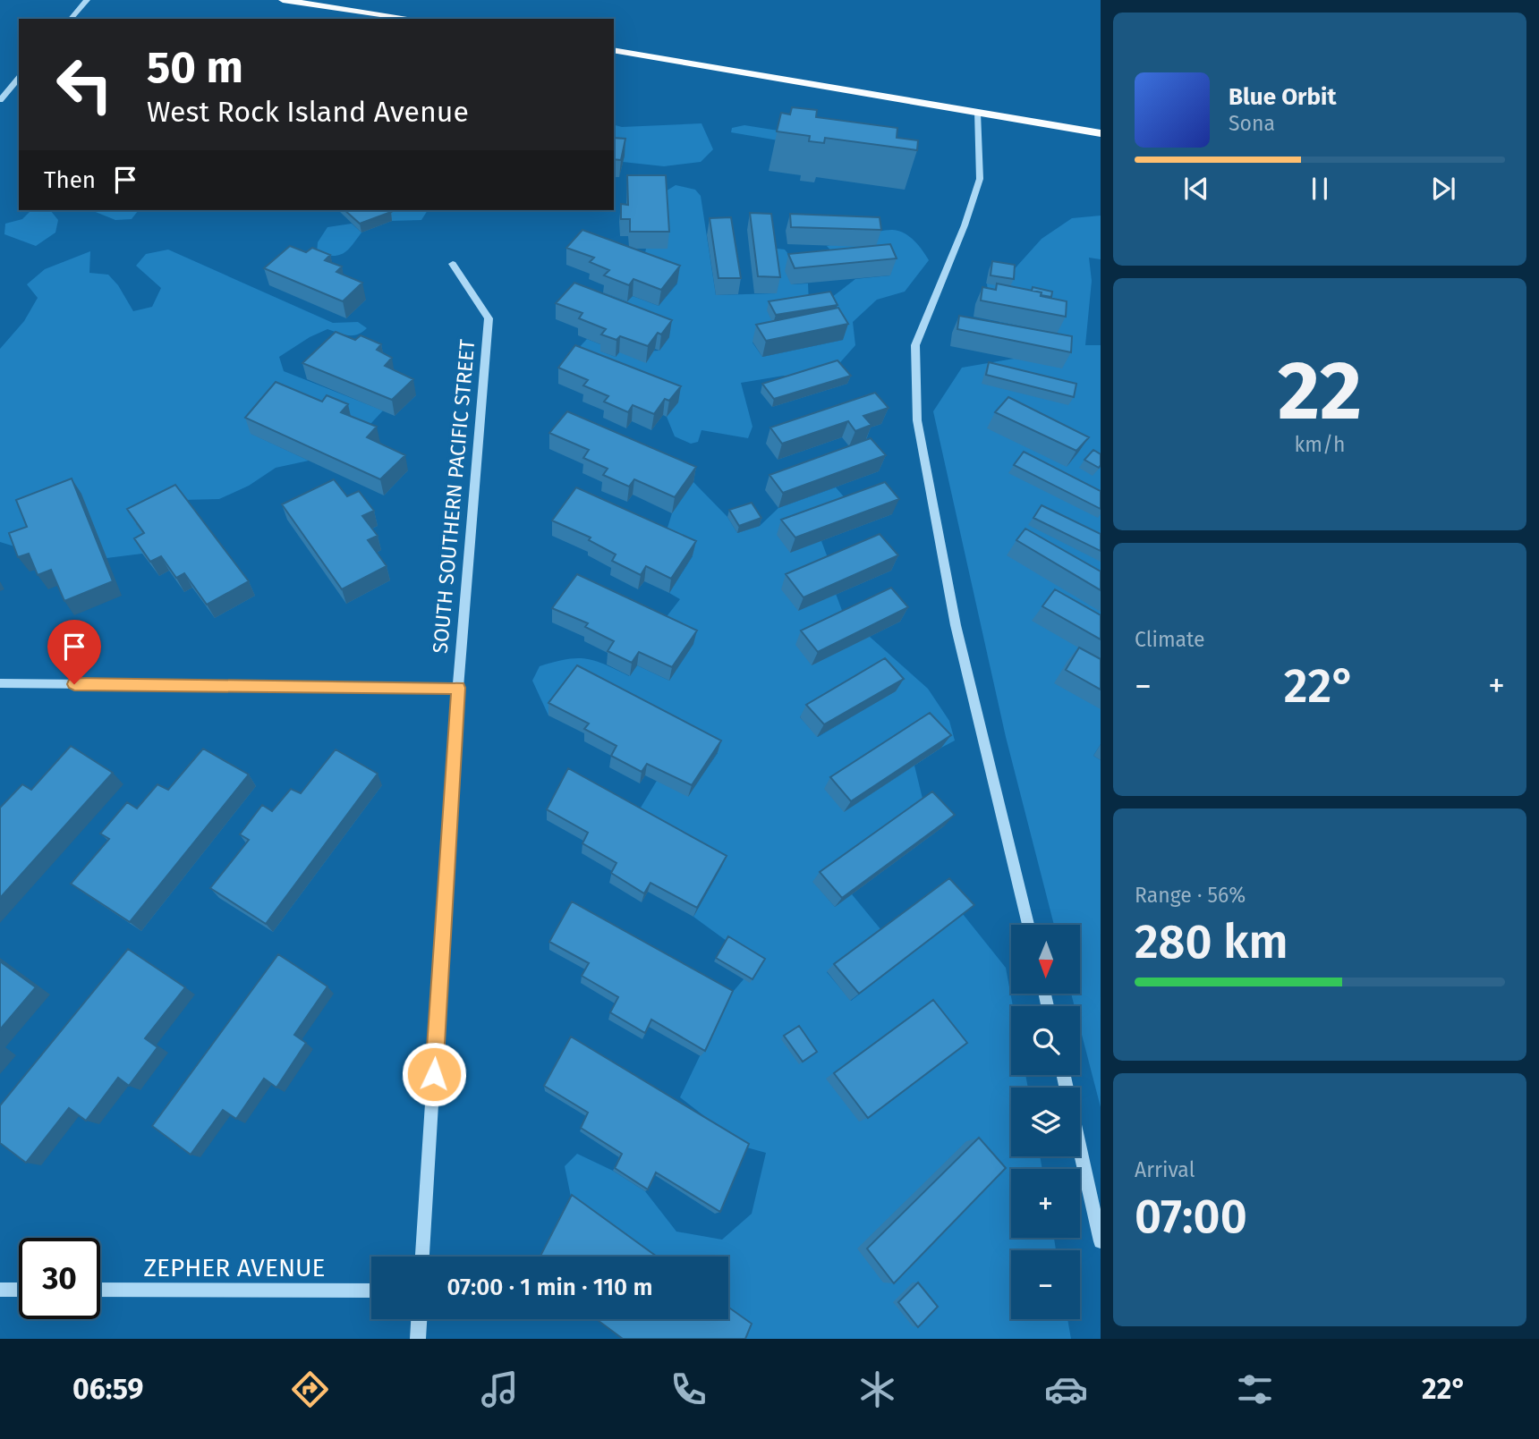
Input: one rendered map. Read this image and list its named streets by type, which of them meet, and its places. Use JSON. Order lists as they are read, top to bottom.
{
  "streets": {
    "street": ["SOUTH SOUTHERN PACIFIC STREET", "ZEPHER AVENUE"]
  },
  "north": "bottom",
  "page": {
    "turn": ["50 m", "West Rock Island Avenue"],
    "song": ["Blue Orbit", "Sona"],
    "then": "Then",
    "tile": [
      ["22", "km/h"],
      "Climate",
      ["Range · 56%", "280 km"],
      ["Arrival", "07:00"]
    ],
    "heat": ["−", "22°", "+"],
    "map_buttons": ["+", "−"],
    "limit": "30",
    "trip": "07:00 · 1 min · 110 m",
    "tabs": ["06:59", "22°"]
  }
}
